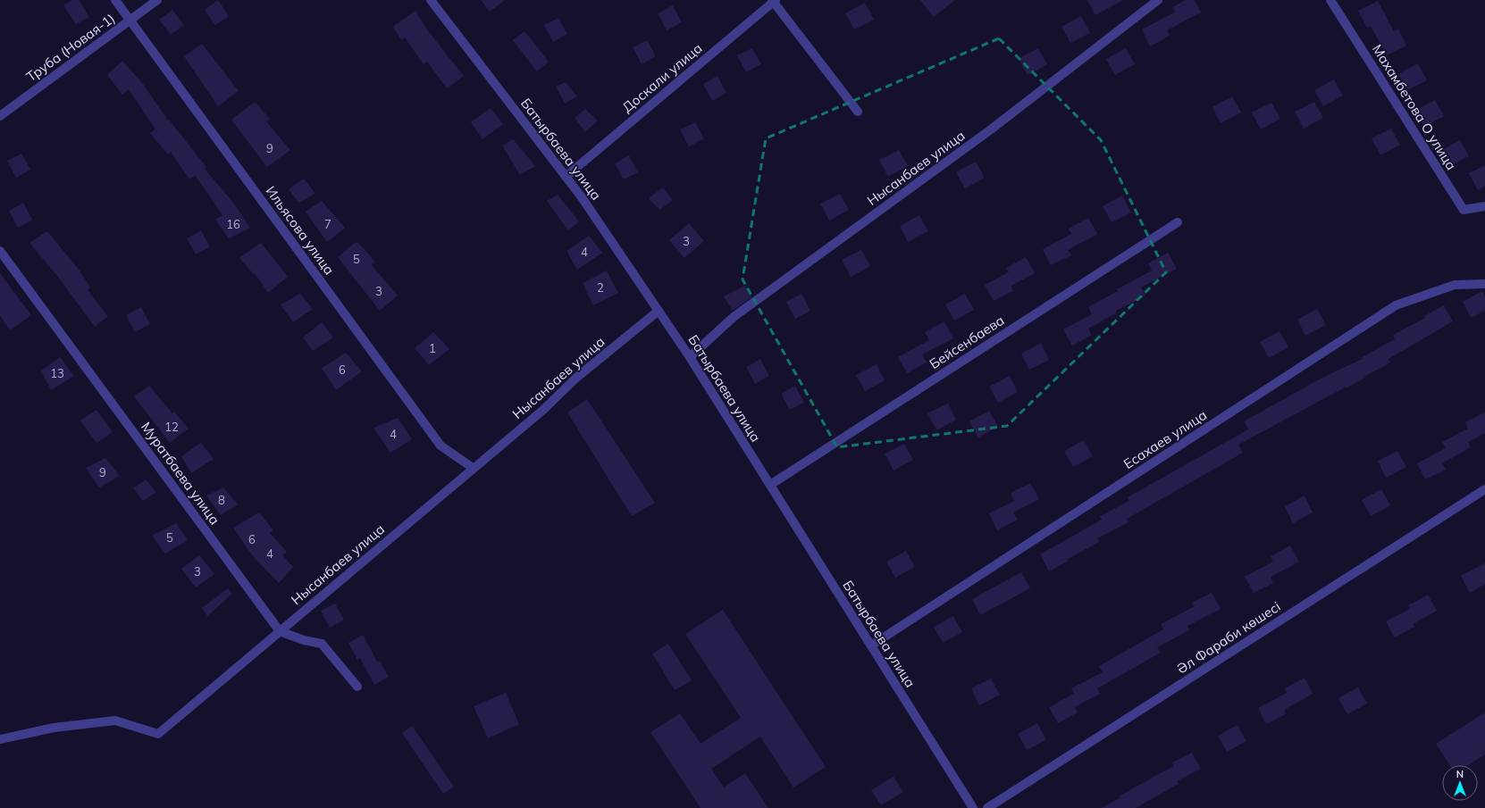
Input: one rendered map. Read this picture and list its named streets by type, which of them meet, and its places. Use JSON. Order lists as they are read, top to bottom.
{
  "streets": {
    "street": [
      "Труба (Новая-1)",
      "Доскали улица",
      "Махамбетова О улица",
      "Батырбаева улица",
      "Нысанбаев улица",
      "Ильясова улица",
      "Бейсенбаева",
      "Есахаев улица",
      "Муратбаева улица",
      "Әл Фараби көшесі"
    ]
  },
  "crossings": [
    ["Труба (Новая-1)", "Ильясова улица"],
    ["Доскали улица", "Батырбаева улица"],
    ["Батырбаева улица", "Нысанбаев улица"],
    ["Батырбаева улица", "Бейсенбаева"],
    ["Батырбаева улица", "Есахаев улица"],
    ["Нысанбаев улица", "Ильясова улица"],
    ["Нысанбаев улица", "Муратбаева улица"]
  ],
  "house_numbers": [
    "9",
    "16",
    "7",
    "3",
    "4",
    "5",
    "2",
    "3",
    "1",
    "6",
    "13",
    "12",
    "4",
    "9",
    "8",
    "5",
    "6",
    "4",
    "3"
  ],
  "north": "top"
}
